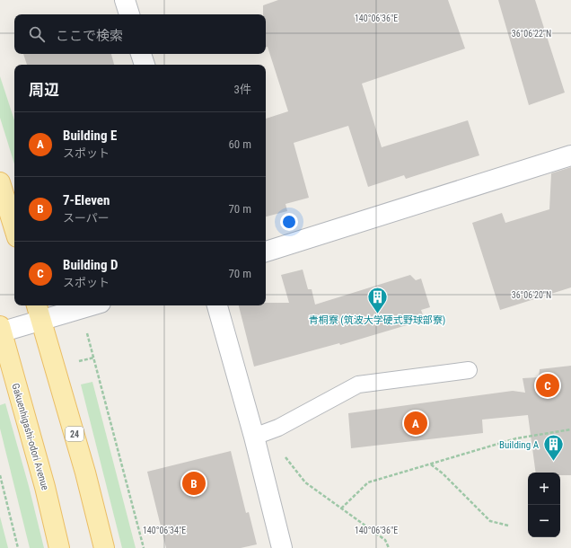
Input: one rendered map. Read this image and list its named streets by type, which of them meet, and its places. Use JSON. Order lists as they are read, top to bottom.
{
  "streets": {
    "main road": ["24", "Gakuenhigashi-odori Avenue"]
  },
  "places": {
    "building": ["青桐寮 (筑波大学硬式野球部寮)", "Building A"]
  },
  "page": {
    "search": "ここで検索",
    "heading": ["周辺", "3件"],
    "list": [
      {
        "mark": "A",
        "name": "Building E",
        "note": "スポット",
        "value": "60 m"
      },
      {
        "mark": "B",
        "name": "7-Eleven",
        "note": "スーパー",
        "value": "70 m"
      },
      {
        "mark": "C",
        "name": "Building D",
        "note": "スポット",
        "value": "70 m"
      }
    ],
    "pins": ["C", "A", "B"],
    "map_buttons": ["+", "−"]
  },
  "coordinates": [
    "140°06'36\"E",
    "36°06'22\"N",
    "36°06'20\"N",
    "140°06'34\"E"
  ]
}
